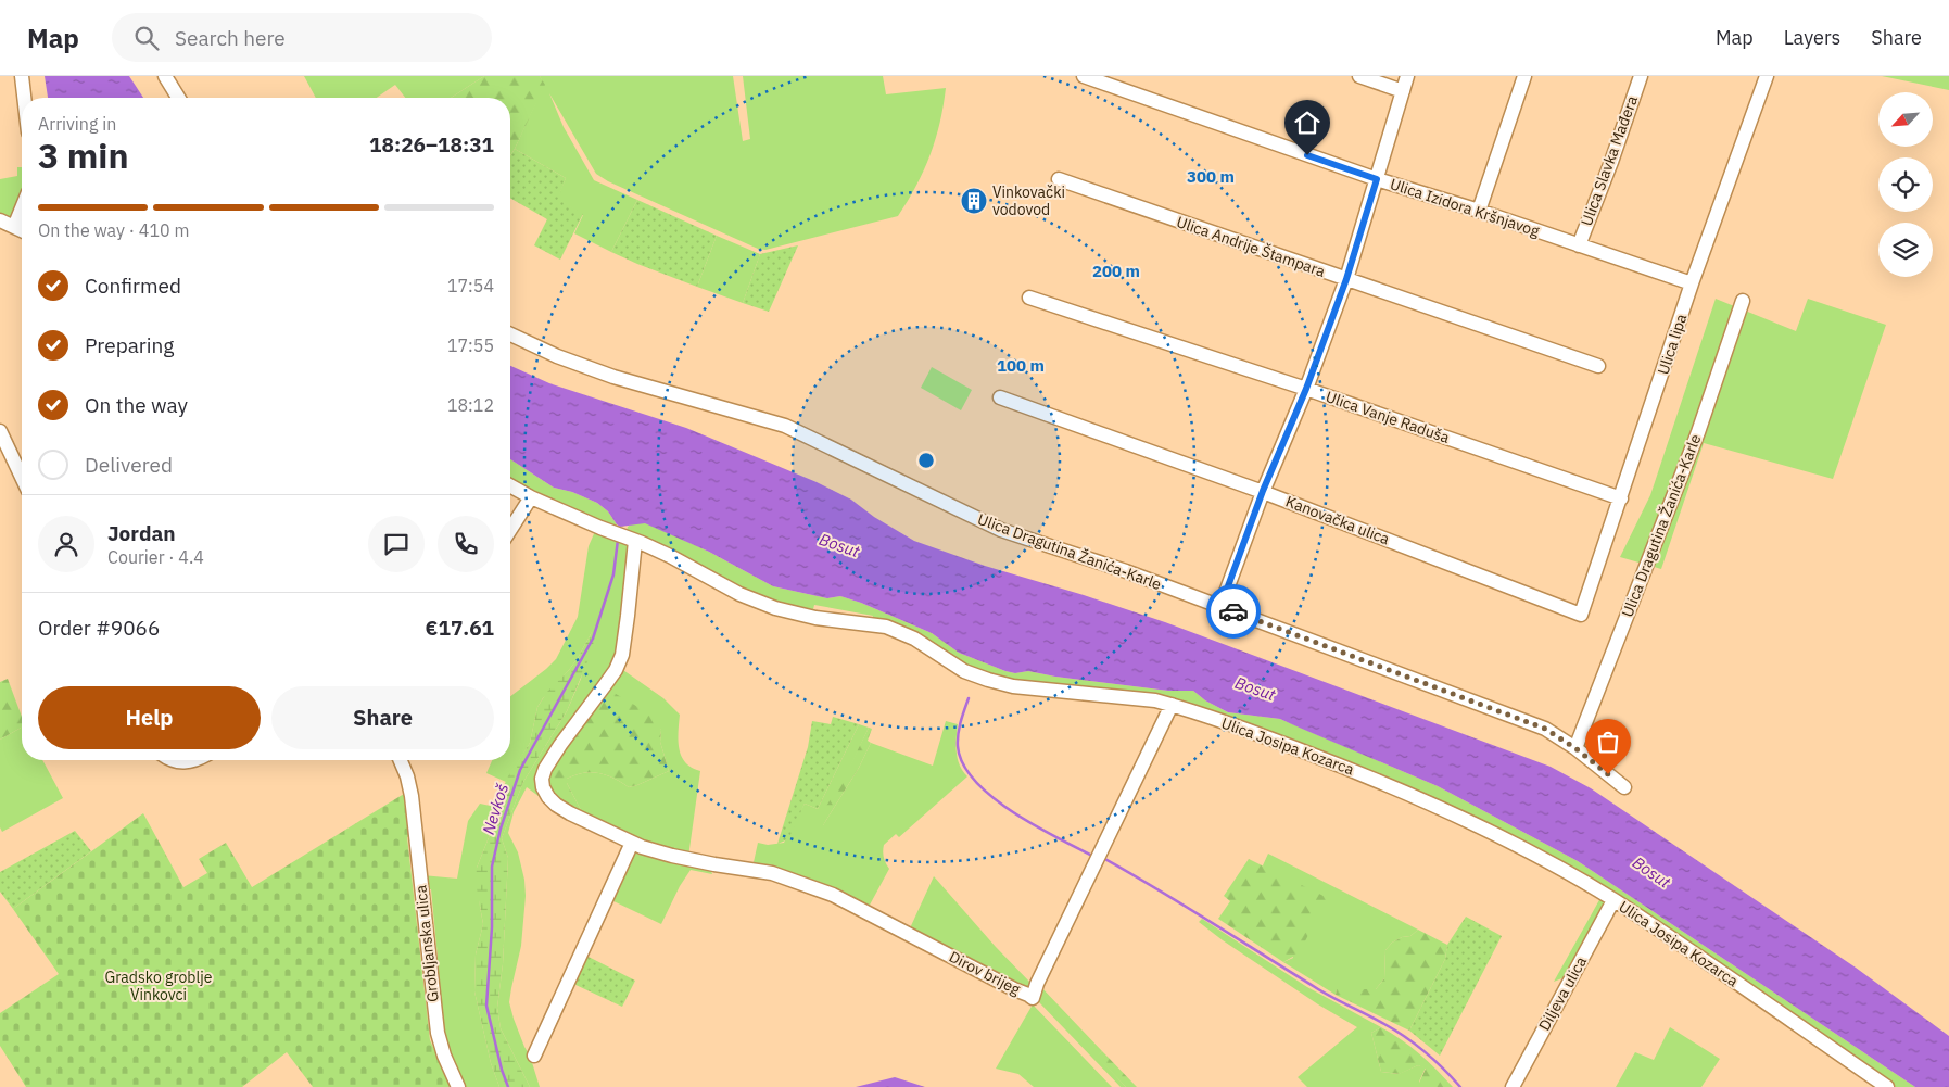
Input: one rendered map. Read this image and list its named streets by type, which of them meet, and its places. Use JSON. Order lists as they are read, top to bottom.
{
  "streets": {
    "street": [
      "Ulica Slavka Mađera",
      "Ulica Izidora Kršnjavog",
      "Ulica Andrije Štampara",
      "Ulica lipa",
      "Ulica Vanje Raduša",
      "Kanovačka ulica",
      "Ulica Dragutina Žanića-Karle",
      "Ulica Josipa Kozarca",
      "Grobljanska ulica",
      "Dirov brijeg",
      "Diljeva ulica"
    ]
  },
  "crossings": [
    ["Ulica Slavka Mađera", "Ulica Izidora Kršnjavog"],
    ["Ulica Izidora Kršnjavog", "Ulica lipa"],
    ["Ulica lipa", "Ulica Vanje Raduša"],
    ["Ulica lipa", "Kanovačka ulica"],
    ["Ulica Josipa Kozarca", "Dirov brijeg"],
    ["Ulica Josipa Kozarca", "Diljeva ulica"]
  ],
  "water": ["Bosut", "Nevkoš"],
  "parks": ["Gradsko groblje Vinkovci"],
  "places": {
    "building": ["Vinkovački vodovod"]
  },
  "north": "bottom left",
  "page": {
    "header": "Map",
    "search": "Search here",
    "nav": ["Map", "Layers", "Share"],
    "heading": ["3 min", "Arriving in", "18:26–18:31"],
    "panel": [
      "Jordan",
      "Courier · 4.4",
      "Order #9066",
      "€17.61"
    ],
    "bar": "On the way · 410 m",
    "list": [
      ["Confirmed", "17:54"],
      ["Preparing", "17:55"],
      ["On the way", "18:12"],
      "Delivered"
    ],
    "buttons": ["Help", "Share"]
  },
  "rings": ["300 m", "200 m", "100 m"]
}
